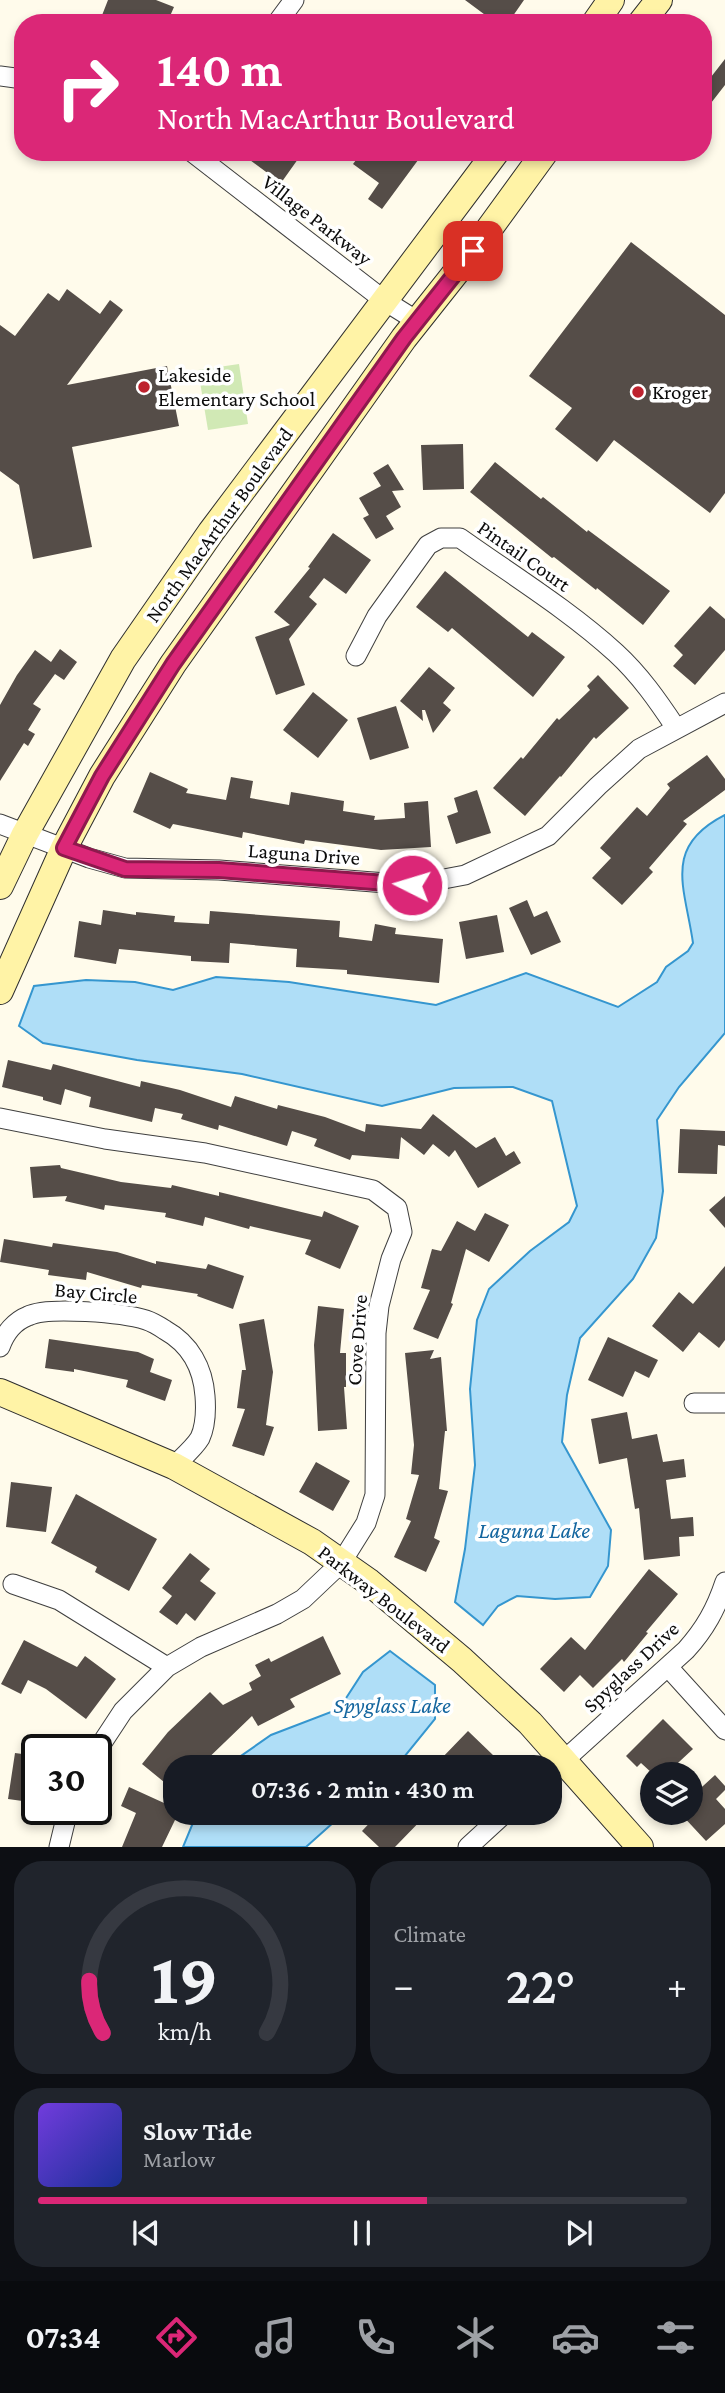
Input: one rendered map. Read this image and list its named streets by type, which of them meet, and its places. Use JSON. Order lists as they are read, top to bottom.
{
  "streets": {
    "main road": ["North MacArthur Boulevard", "Parkway Boulevard"],
    "street": [
      "Village Parkway",
      "Pintail Court",
      "Laguna Drive",
      "Bay Circle",
      "Cove Drive",
      "Spyglass Drive"
    ]
  },
  "crossings": [
    ["Village Parkway", "North MacArthur Boulevard"],
    ["North MacArthur Boulevard", "Laguna Drive"],
    ["Pintail Court", "Laguna Drive"],
    ["Bay Circle", "Parkway Boulevard"],
    ["Cove Drive", "Parkway Boulevard"]
  ],
  "water": ["Laguna Lake", "Spyglass Lake"],
  "places": ["Lakeside Elementary School", "Kroger"],
  "page": {
    "turn": ["140 m", "North MacArthur Boulevard"],
    "limit": "30",
    "trip": "07:36 · 2 min · 430 m",
    "tile": "Climate",
    "heat": ["−", "22°", "+"],
    "song": ["Slow Tide", "Marlow"],
    "tabs": "07:34",
    "gauge": ["19", "km/h"]
  }
}
